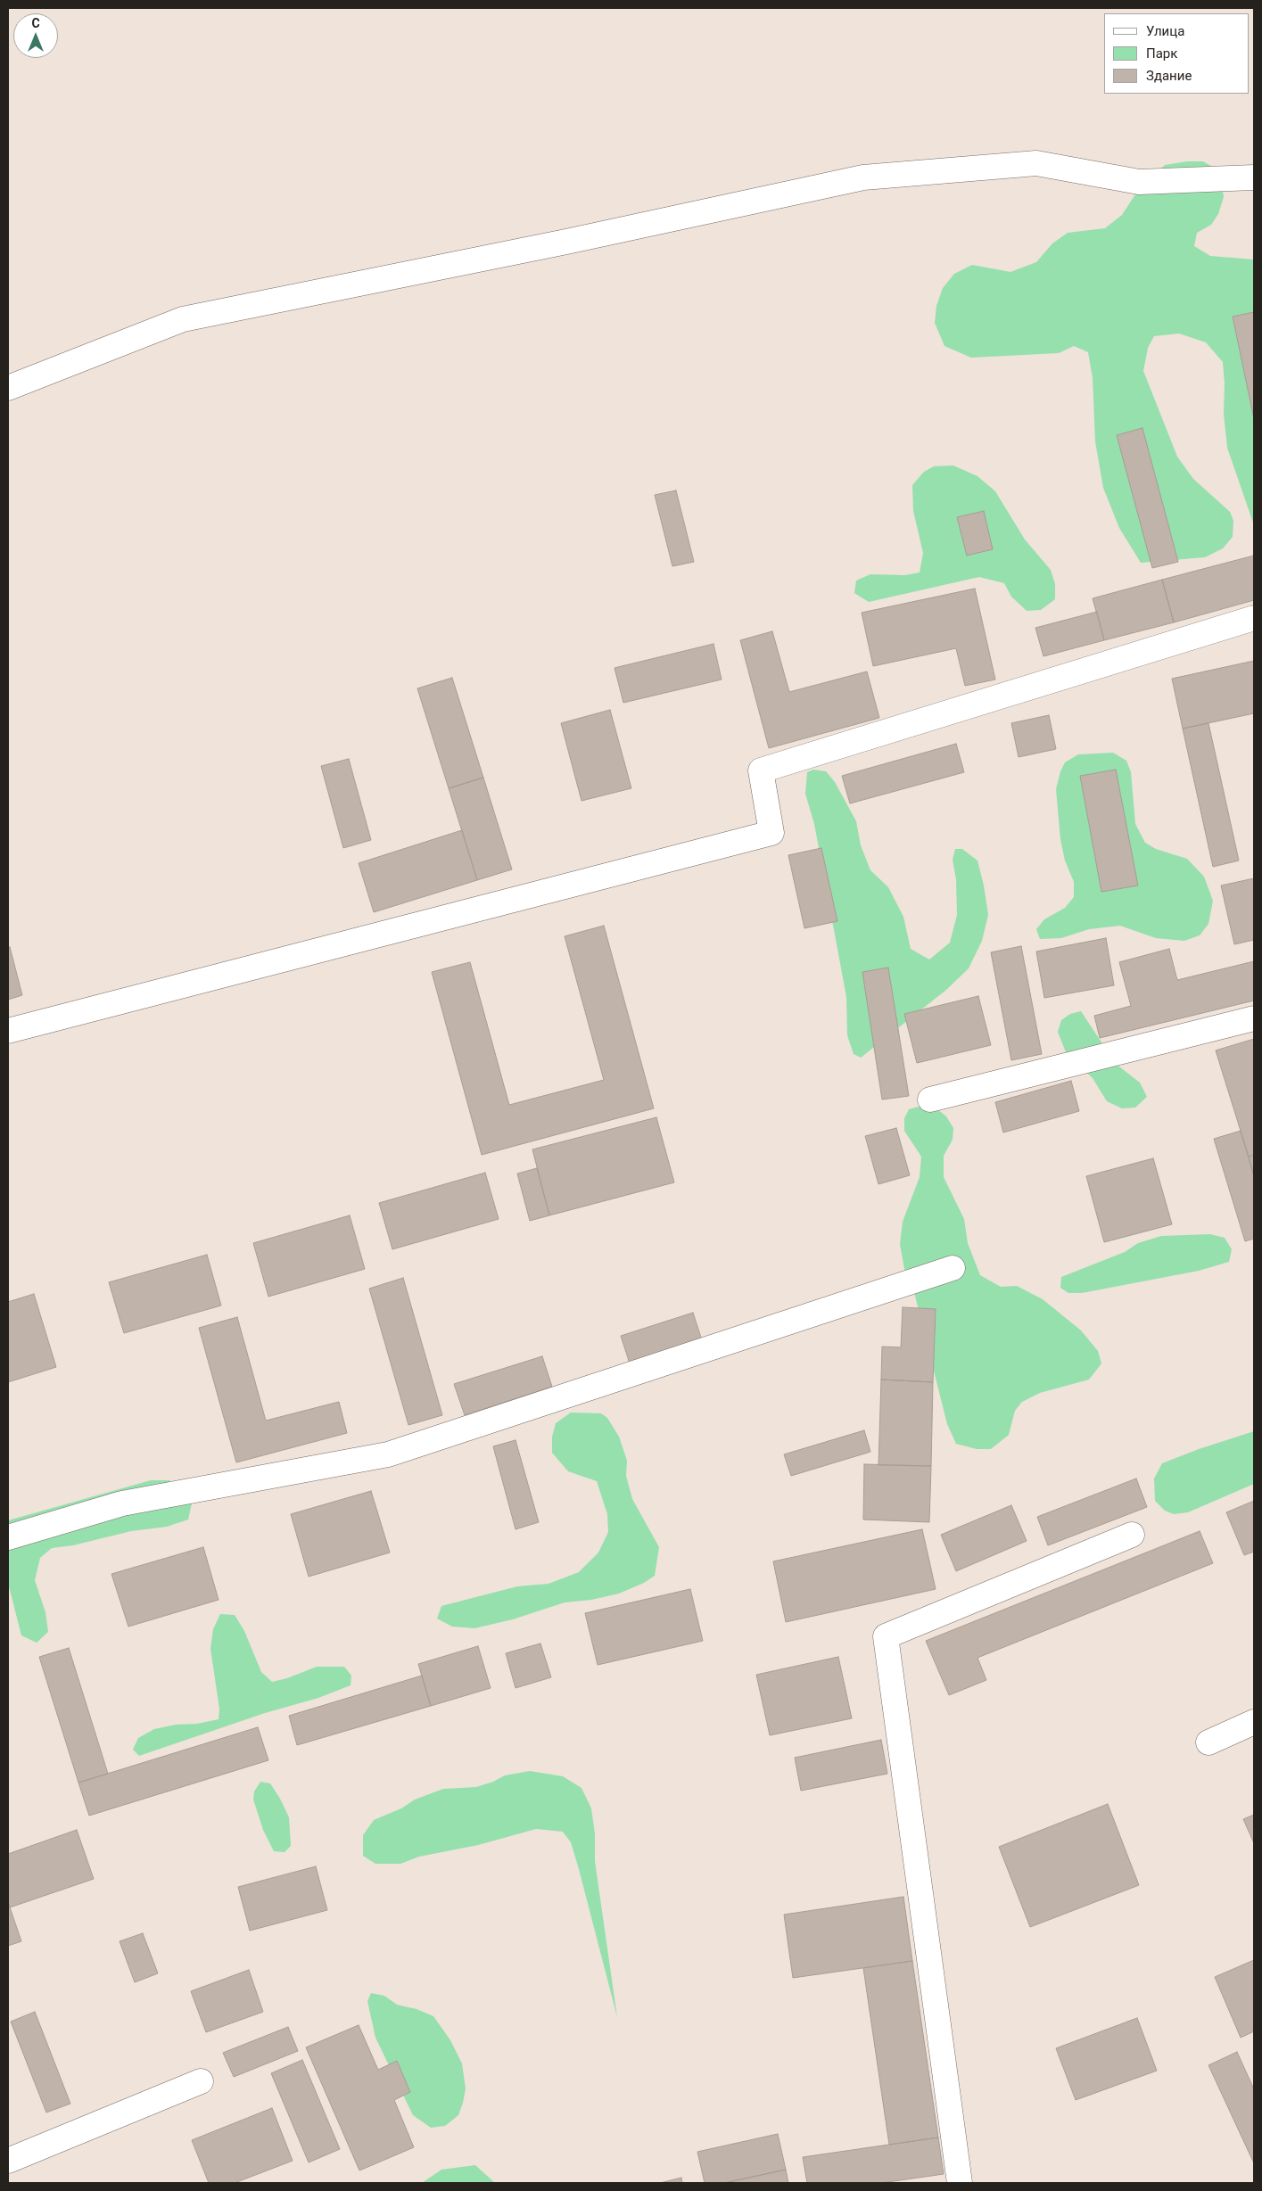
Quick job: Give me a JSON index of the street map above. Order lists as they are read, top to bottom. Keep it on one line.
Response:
{"legend":["Улица","Парк","Здание"],"north":"top"}
